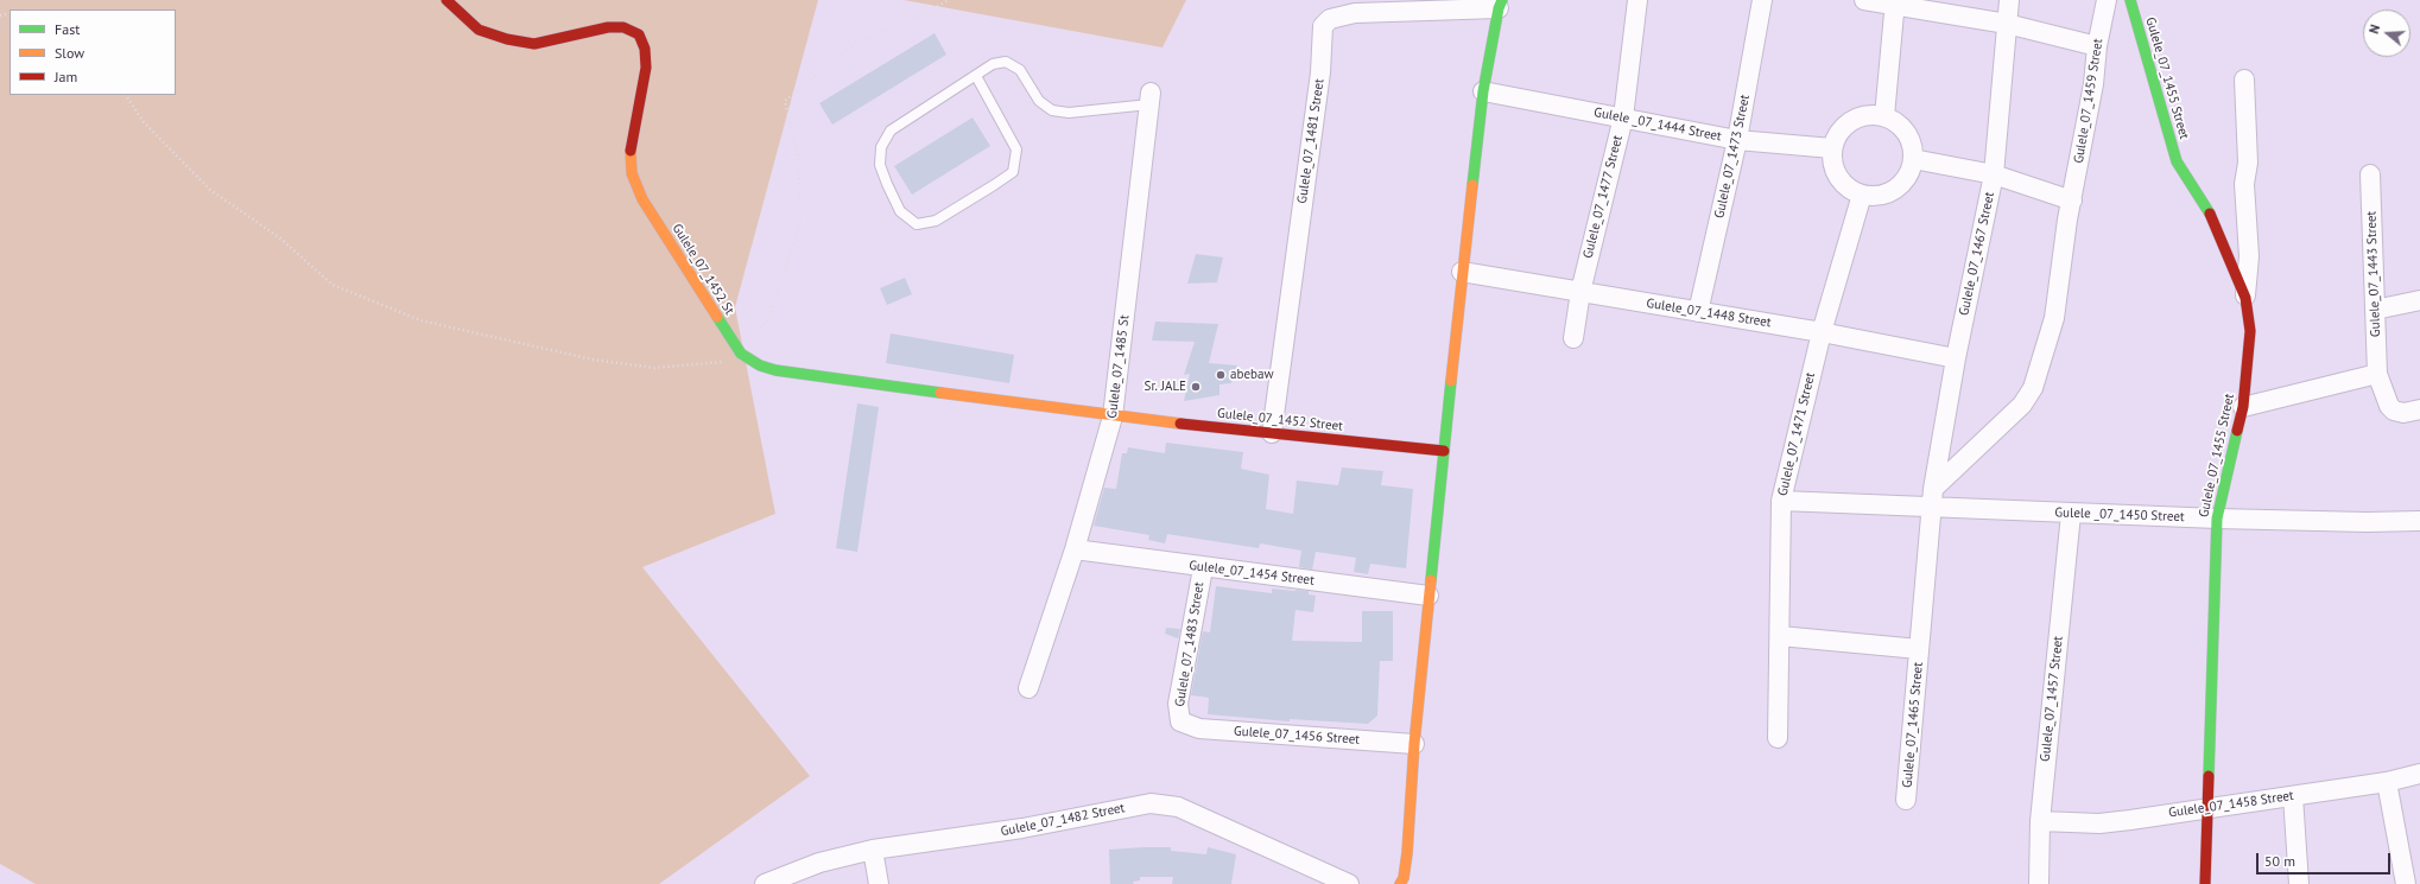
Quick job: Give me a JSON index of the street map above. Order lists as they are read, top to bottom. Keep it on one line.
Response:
{"streets":{"street":["Gulele_07_1455 Street","Gulele_07_1459 Street","Gulele _07_1444 Street","Gulele_07_1481 Street","Gulele_07_1473 Street","Gulele_07_1477 Street","Gulele_07_1467 Street","Gulele_07_1452 St","Gulele_07_1443 Street","Gulele_07_1448 Street","Gulele_07_1485 St","Gulele_07_1452 Street","Gulele_07_1471 Street","Gulele _07_1450 Street","Gulele_07_1454 Street","Gulele_07_1483 Street","Gulele_07_1457 Street","Gulele_07_1465 Street","Gulele_07_1456 Street","Gulele_07_1458 Street","Gulele_07_1482 Street"]},"crossings":[["Gulele_07_1455 Street","Gulele _07_1450 Street"],["Gulele_07_1455 Street","Gulele_07_1458 Street"],["Gulele_07_1459 Street","Gulele_07_1467 Street"],["Gulele_07_1459 Street","Gulele _07_1450 Street"],["Gulele_07_1459 Street","Gulele_07_1465 Street"],["Gulele _07_1444 Street","Gulele_07_1473 Street"],["Gulele _07_1444 Street","Gulele_07_1477 Street"],["Gulele _07_1444 Street","Gulele_07_1471 Street"],["Gulele_07_1481 Street","Gulele_07_1452 Street"],["Gulele_07_1473 Street","Gulele_07_1448 Street"],["Gulele_07_1477 Street","Gulele_07_1448 Street"],["Gulele_07_1467 Street","Gulele_07_1448 Street"],["Gulele_07_1467 Street","Gulele _07_1450 Street"],["Gulele_07_1467 Street","Gulele_07_1465 Street"],["Gulele_07_1452 St","Gulele_07_1485 St"],["Gulele_07_1452 St","Gulele_07_1452 Street"],["Gulele_07_1448 Street","Gulele_07_1471 Street"],["Gulele_07_1485 St","Gulele_07_1452 Street"],["Gulele_07_1485 St","Gulele_07_1454 Street"],["Gulele_07_1471 Street","Gulele _07_1450 Street"],["Gulele_07_1471 Street","Gulele_07_1465 Street"],["Gulele _07_1450 Street","Gulele_07_1457 Street"],["Gulele _07_1450 Street","Gulele_07_1465 Street"],["Gulele_07_1454 Street","Gulele_07_1483 Street"],["Gulele_07_1483 Street","Gulele_07_1456 Street"],["Gulele_07_1457 Street","Gulele_07_1458 Street"]],"places":["abebaw","Sr. JALE"],"legend":["Fast","Slow","Jam"],"scale_bar":"50 m","north":"left"}
